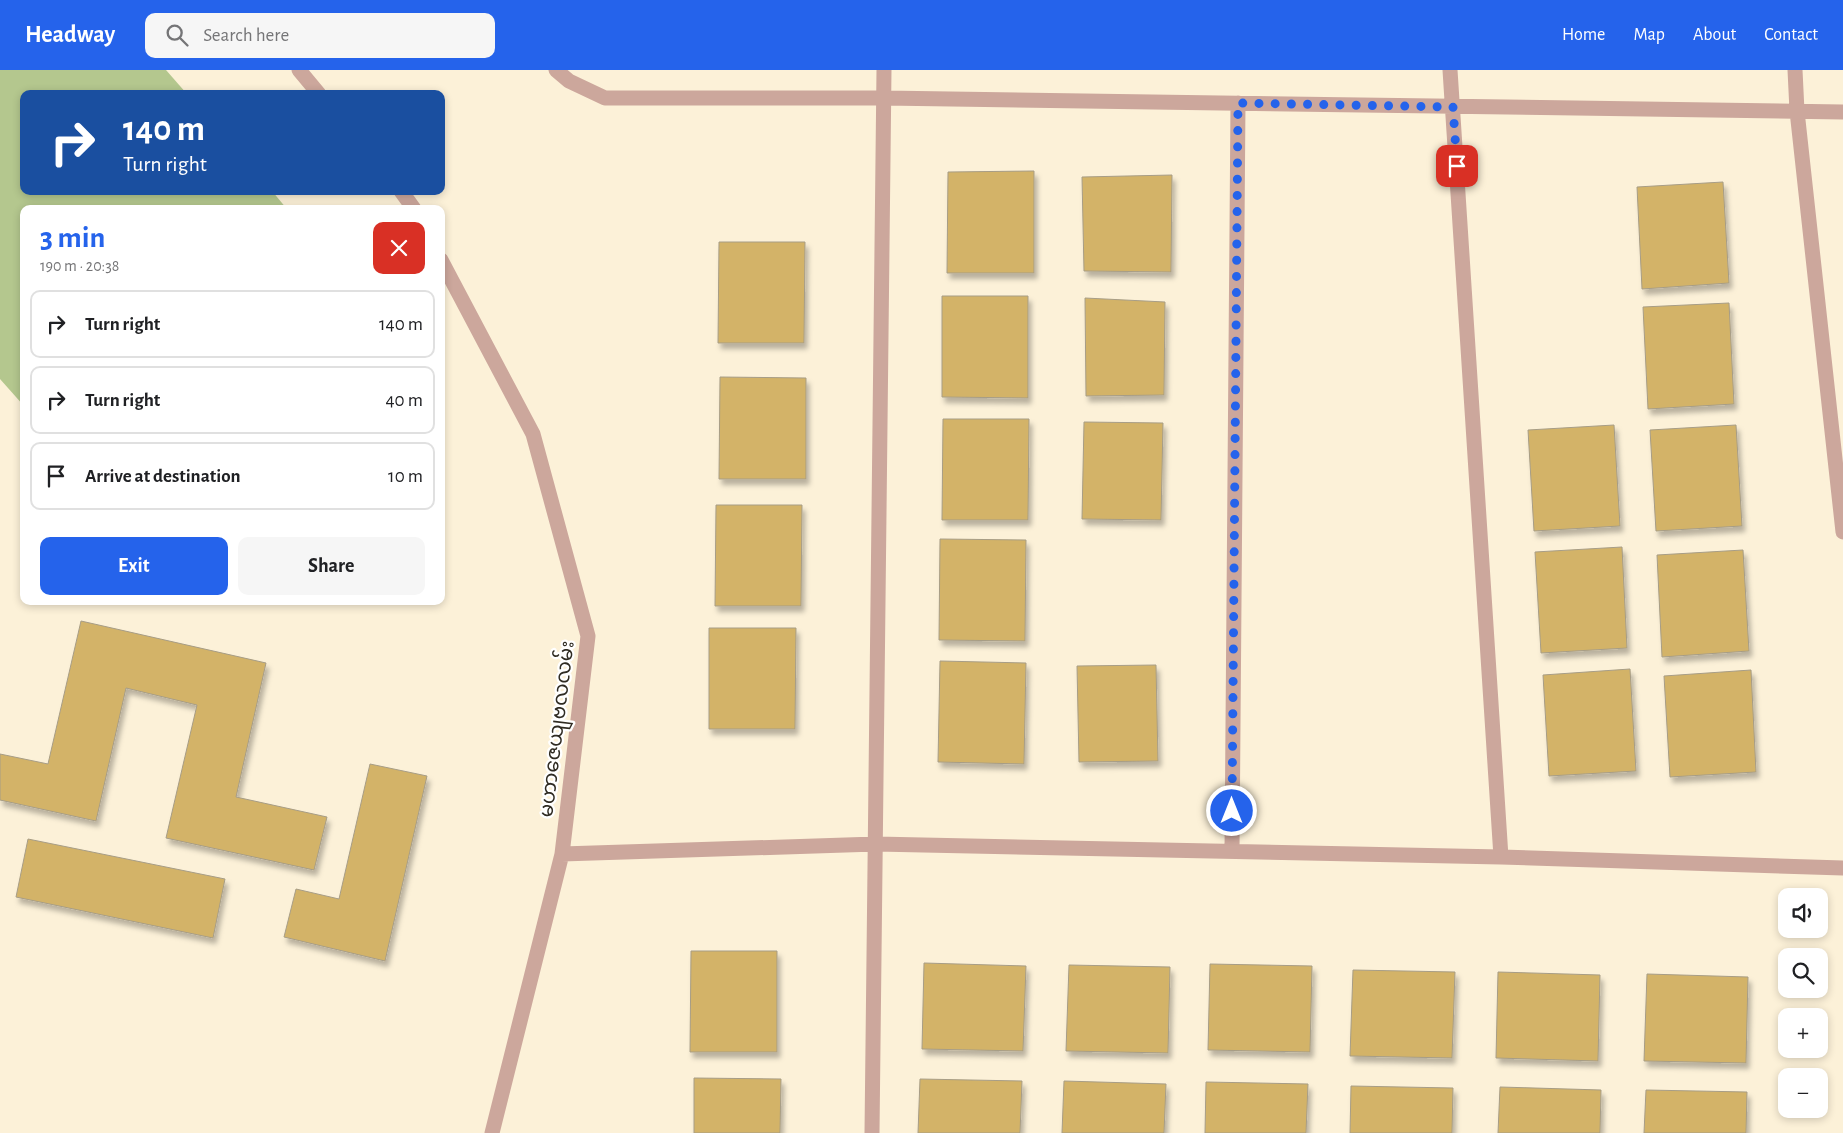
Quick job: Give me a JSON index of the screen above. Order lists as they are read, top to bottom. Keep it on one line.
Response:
{"streets":{"street":["မဟာဇေယျဗလလမ်း"]},"page":{"header":"Headway","search":"Search here","nav":["Home","Map","About","Contact"],"turn":["140 m","Turn right"],"heading":["3 min","190 m · 20:38"],"list":[{"name":"Turn right","value":"140 m"},{"name":"Turn right","value":"40 m"},{"name":"Arrive at destination","value":"10 m"}],"buttons":["Exit","Share"],"map_buttons":["+","−"]}}
